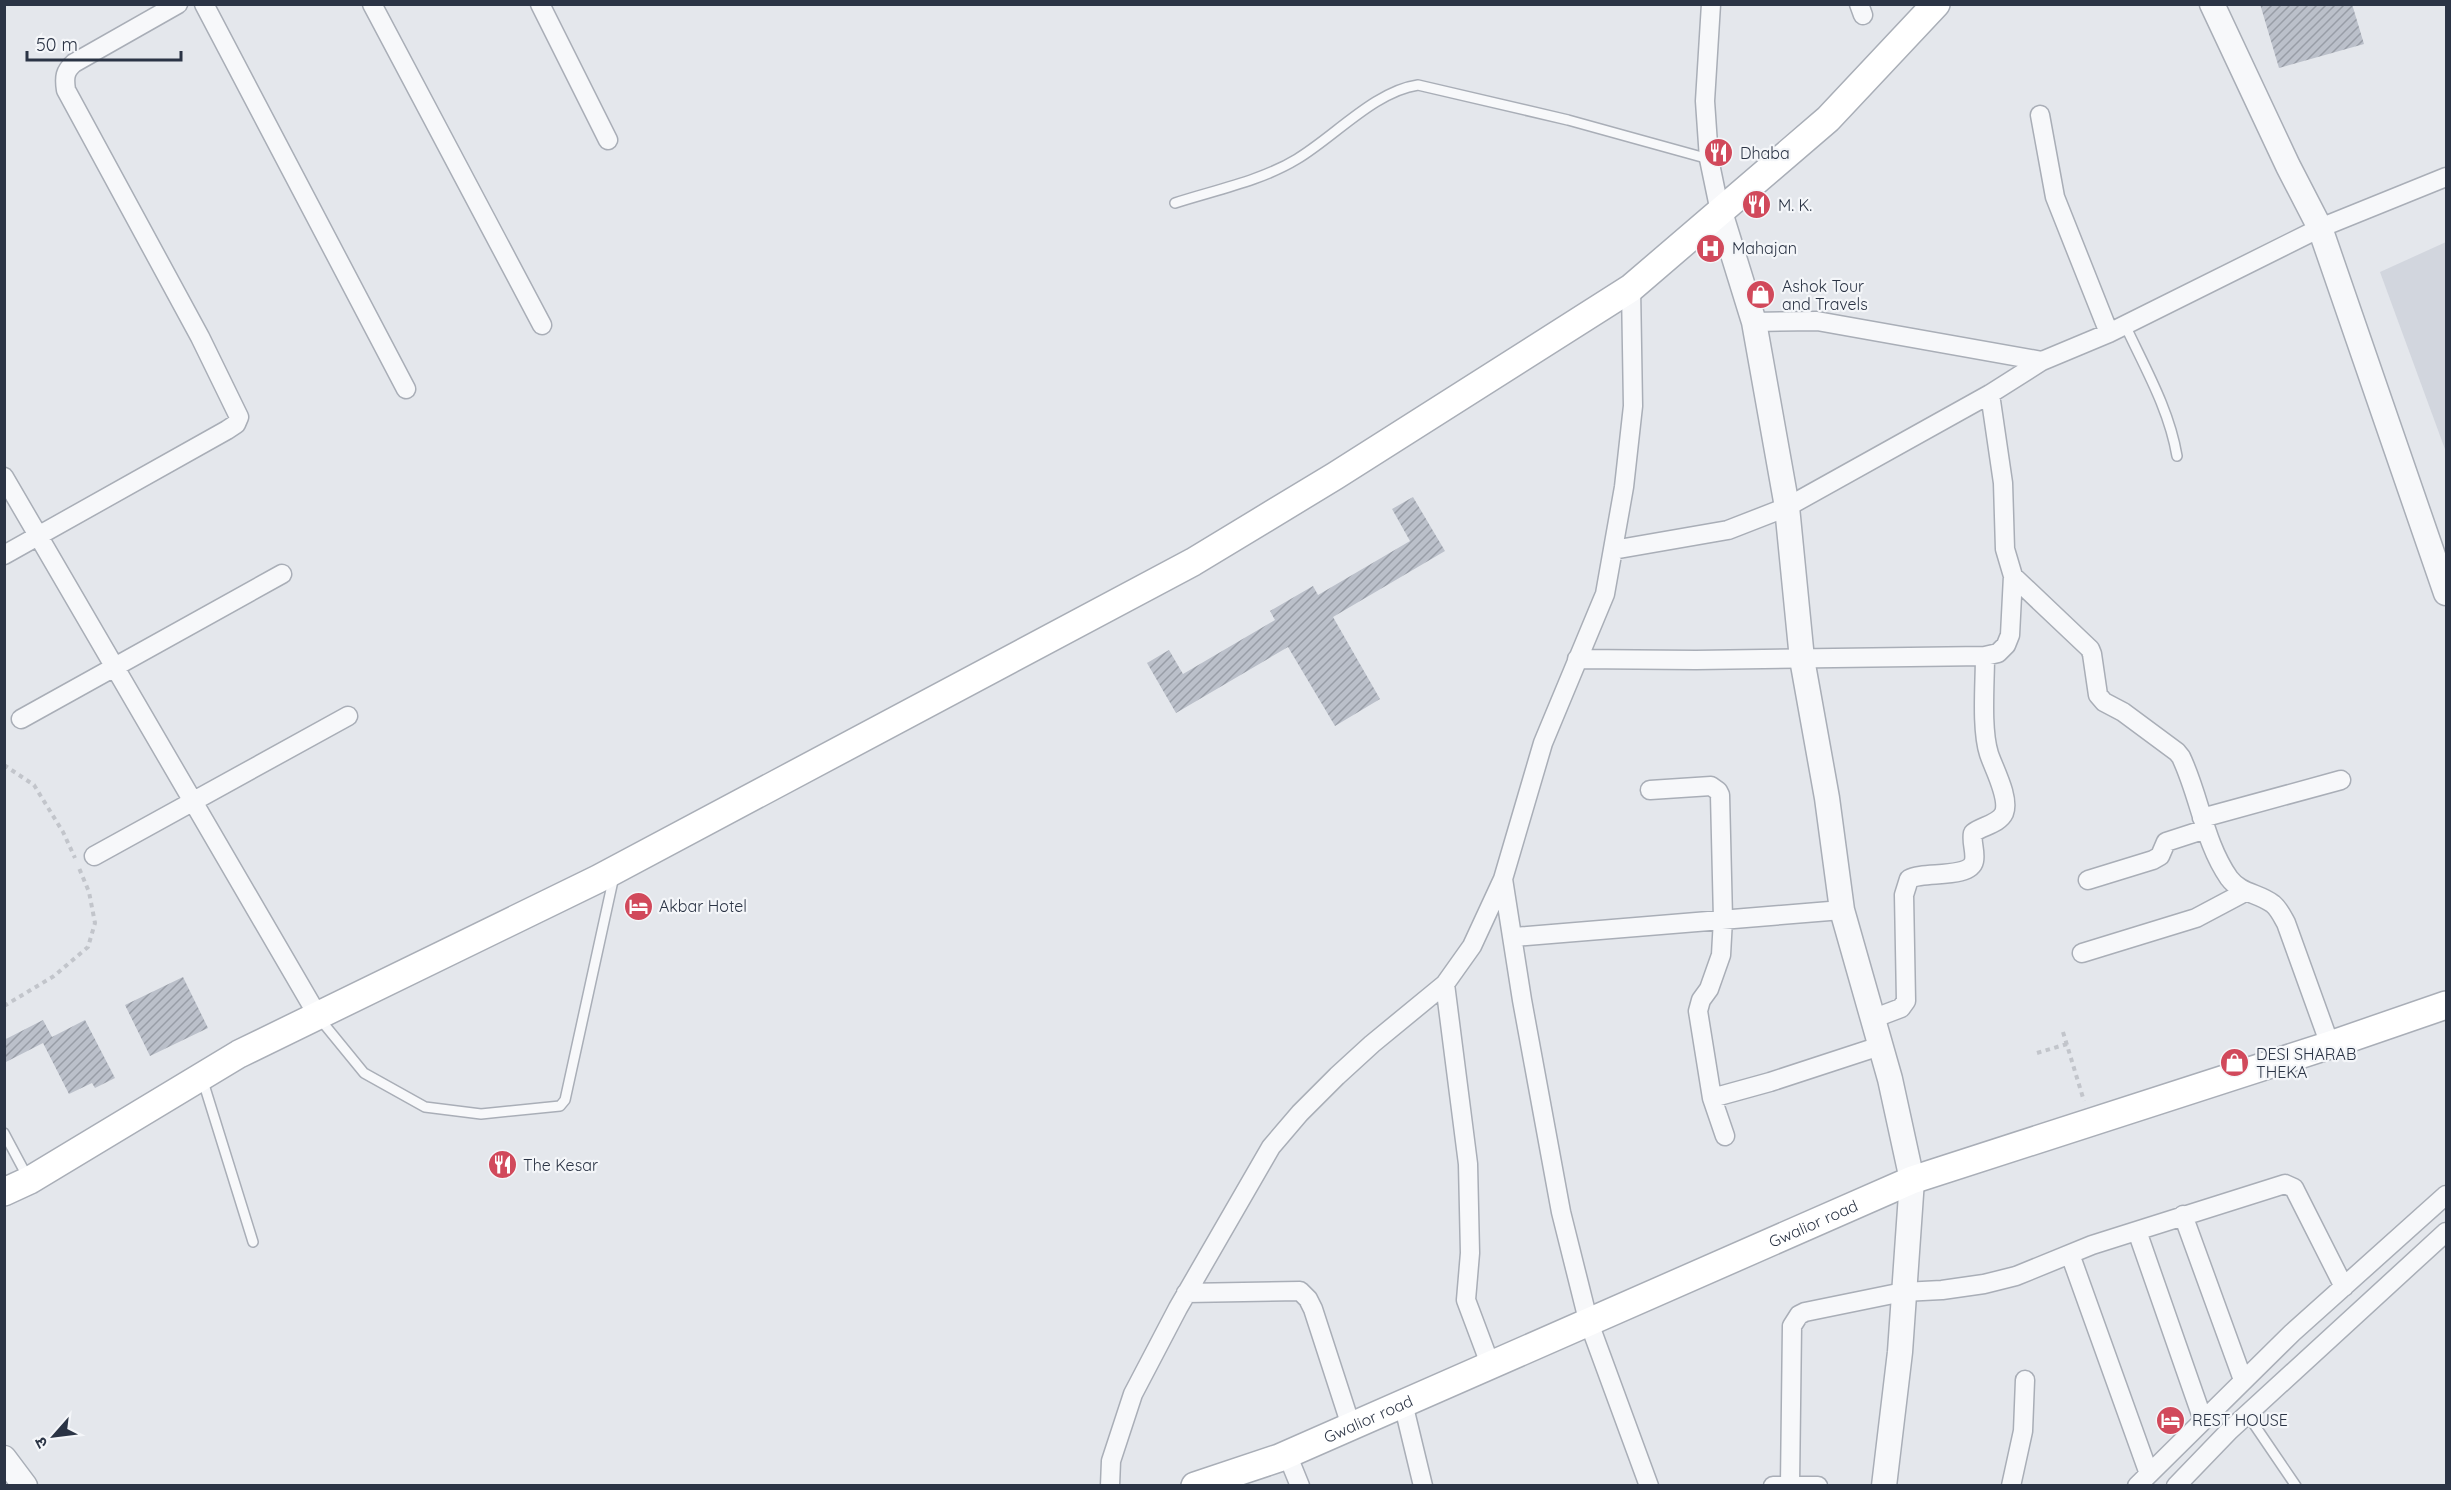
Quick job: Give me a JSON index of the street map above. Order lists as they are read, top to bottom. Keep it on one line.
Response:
{"streets":{"main road":["Gwalior road"]},"places":{"restaurant":["Dhaba","M. K.","The Kesar"],"hospital":["Mahajan"],"shop":["Ashok Tour and Travels","DESI SHARAB THEKA"],"hotel":["Akbar Hotel","REST HOUSE"]},"scale_bar":"50 m","north":"bottom left"}
